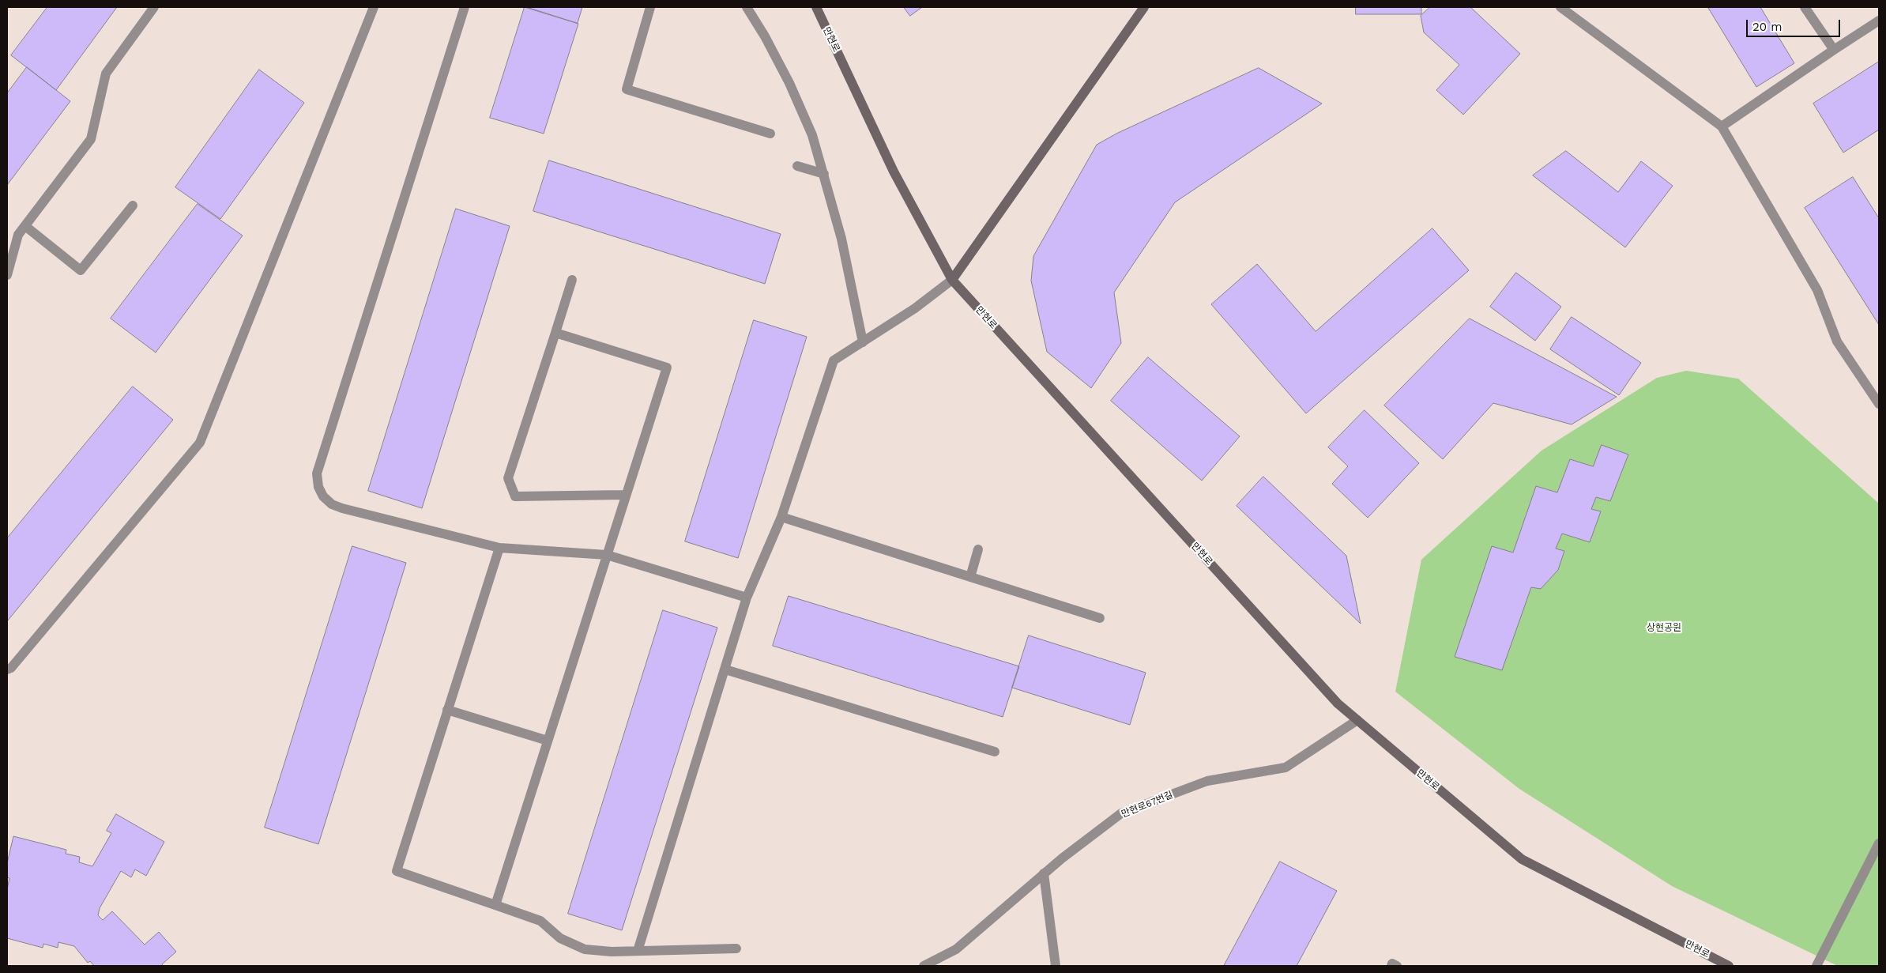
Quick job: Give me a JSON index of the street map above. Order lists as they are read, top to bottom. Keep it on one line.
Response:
{"streets":{"street":["만현로","만현로67번길"]},"crossings":[["만현로","만현로67번길"]],"parks":["상현공원"],"scale_bar":"20 m"}
